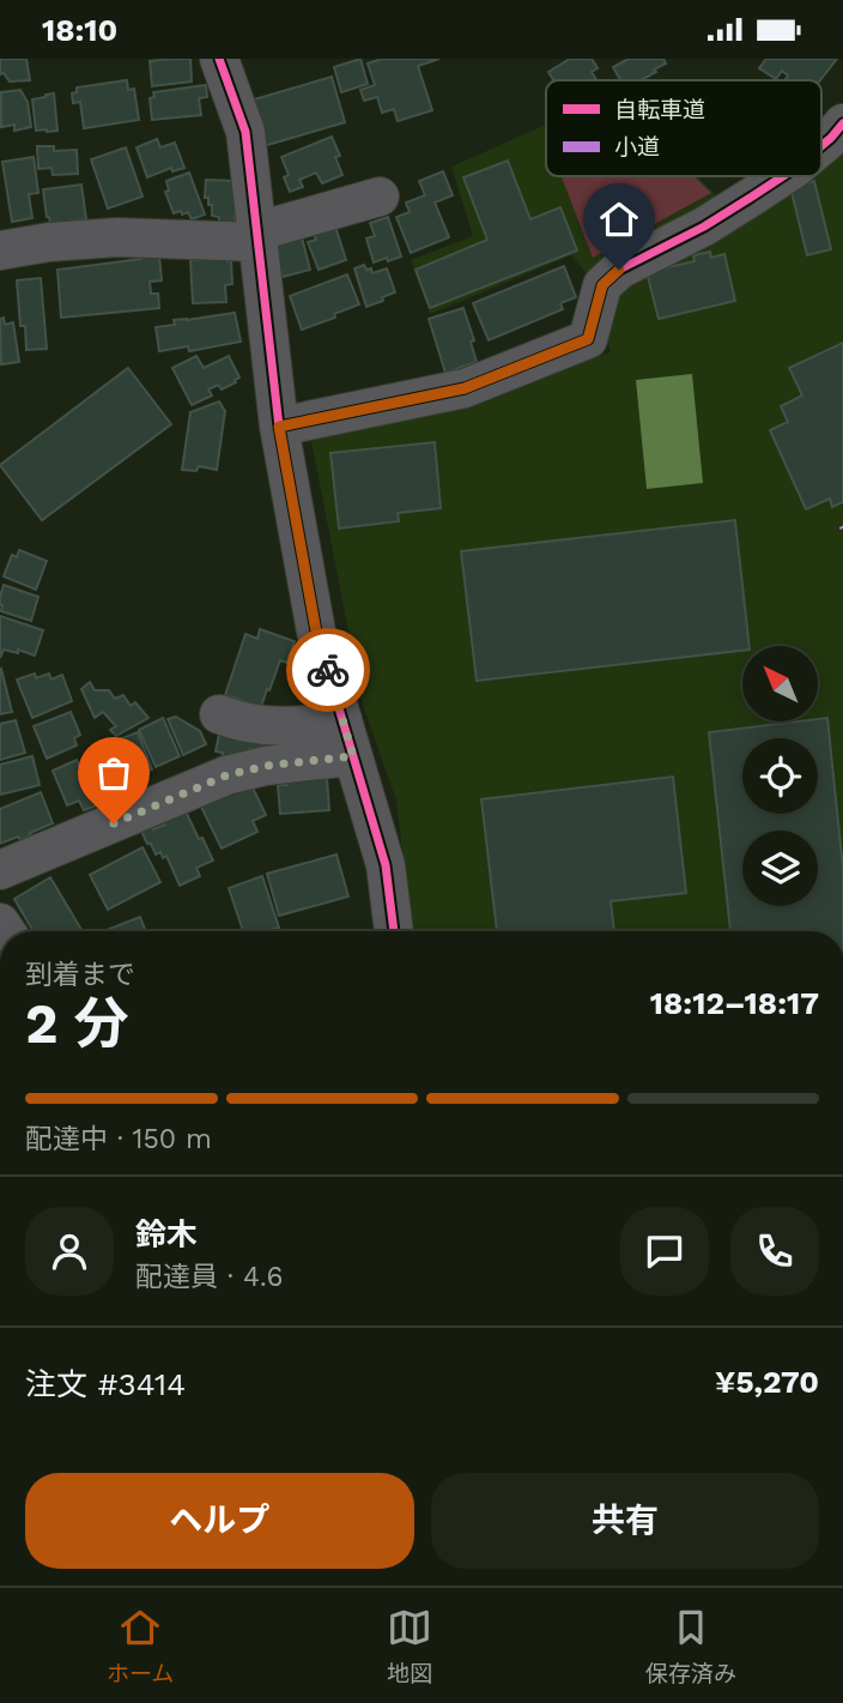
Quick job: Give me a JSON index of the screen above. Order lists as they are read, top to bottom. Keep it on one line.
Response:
{"legend":["自転車道","小道"],"north":"top left","page":{"status":"18:10","heading":["2 分","到着まで","18:12–18:17"],"panel":["鈴木","配達員 · 4.6","注文 #3414","¥5,270"],"bar":"配達中 · 150 m","buttons":["ヘルプ","共有"],"tabs":["ホーム","地図","保存済み"]}}
